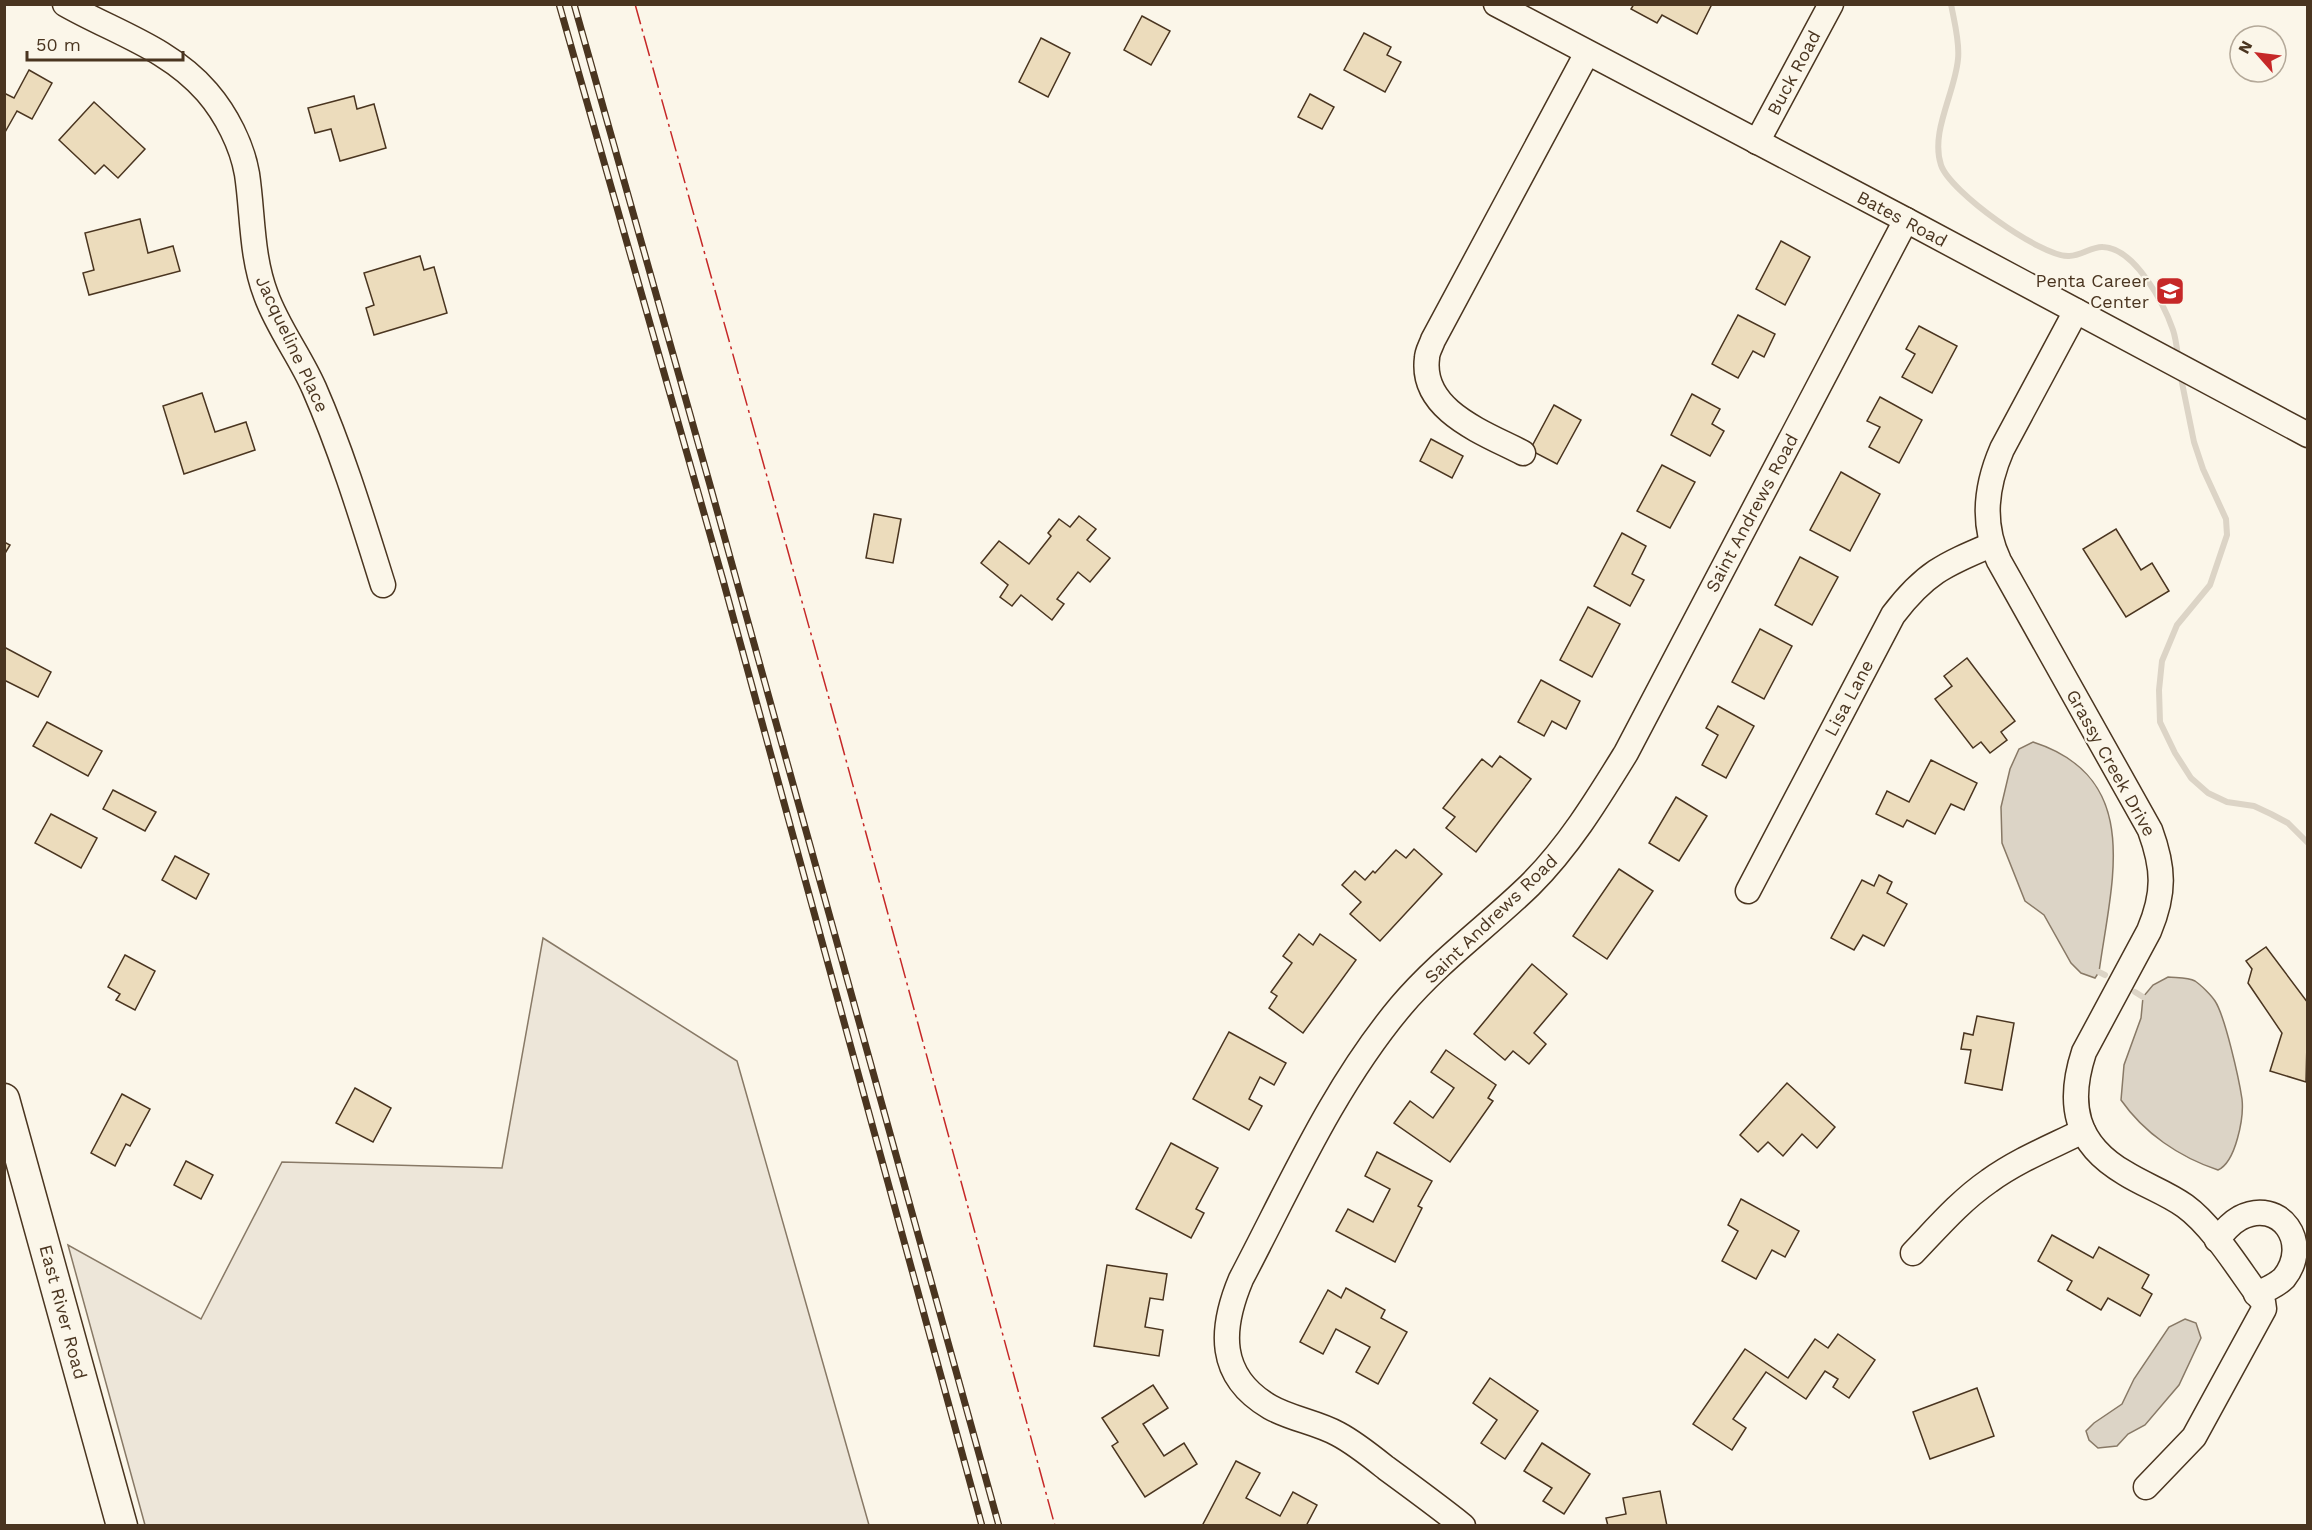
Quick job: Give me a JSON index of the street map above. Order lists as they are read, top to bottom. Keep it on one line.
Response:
{"streets":{"main road":["East River Road"],"street":["Buck Road","Bates Road","Jacqueline Place","Saint Andrews Road","Lisa Lane","Grassy Creek Drive"]},"crossings":[["Buck Road","Bates Road"],["Bates Road","Saint Andrews Road"],["Bates Road","Grassy Creek Drive"],["Lisa Lane","Grassy Creek Drive"]],"places":{"school or university":["Penta Career Center"]},"scale_bar":"50 m","north":"top left"}
